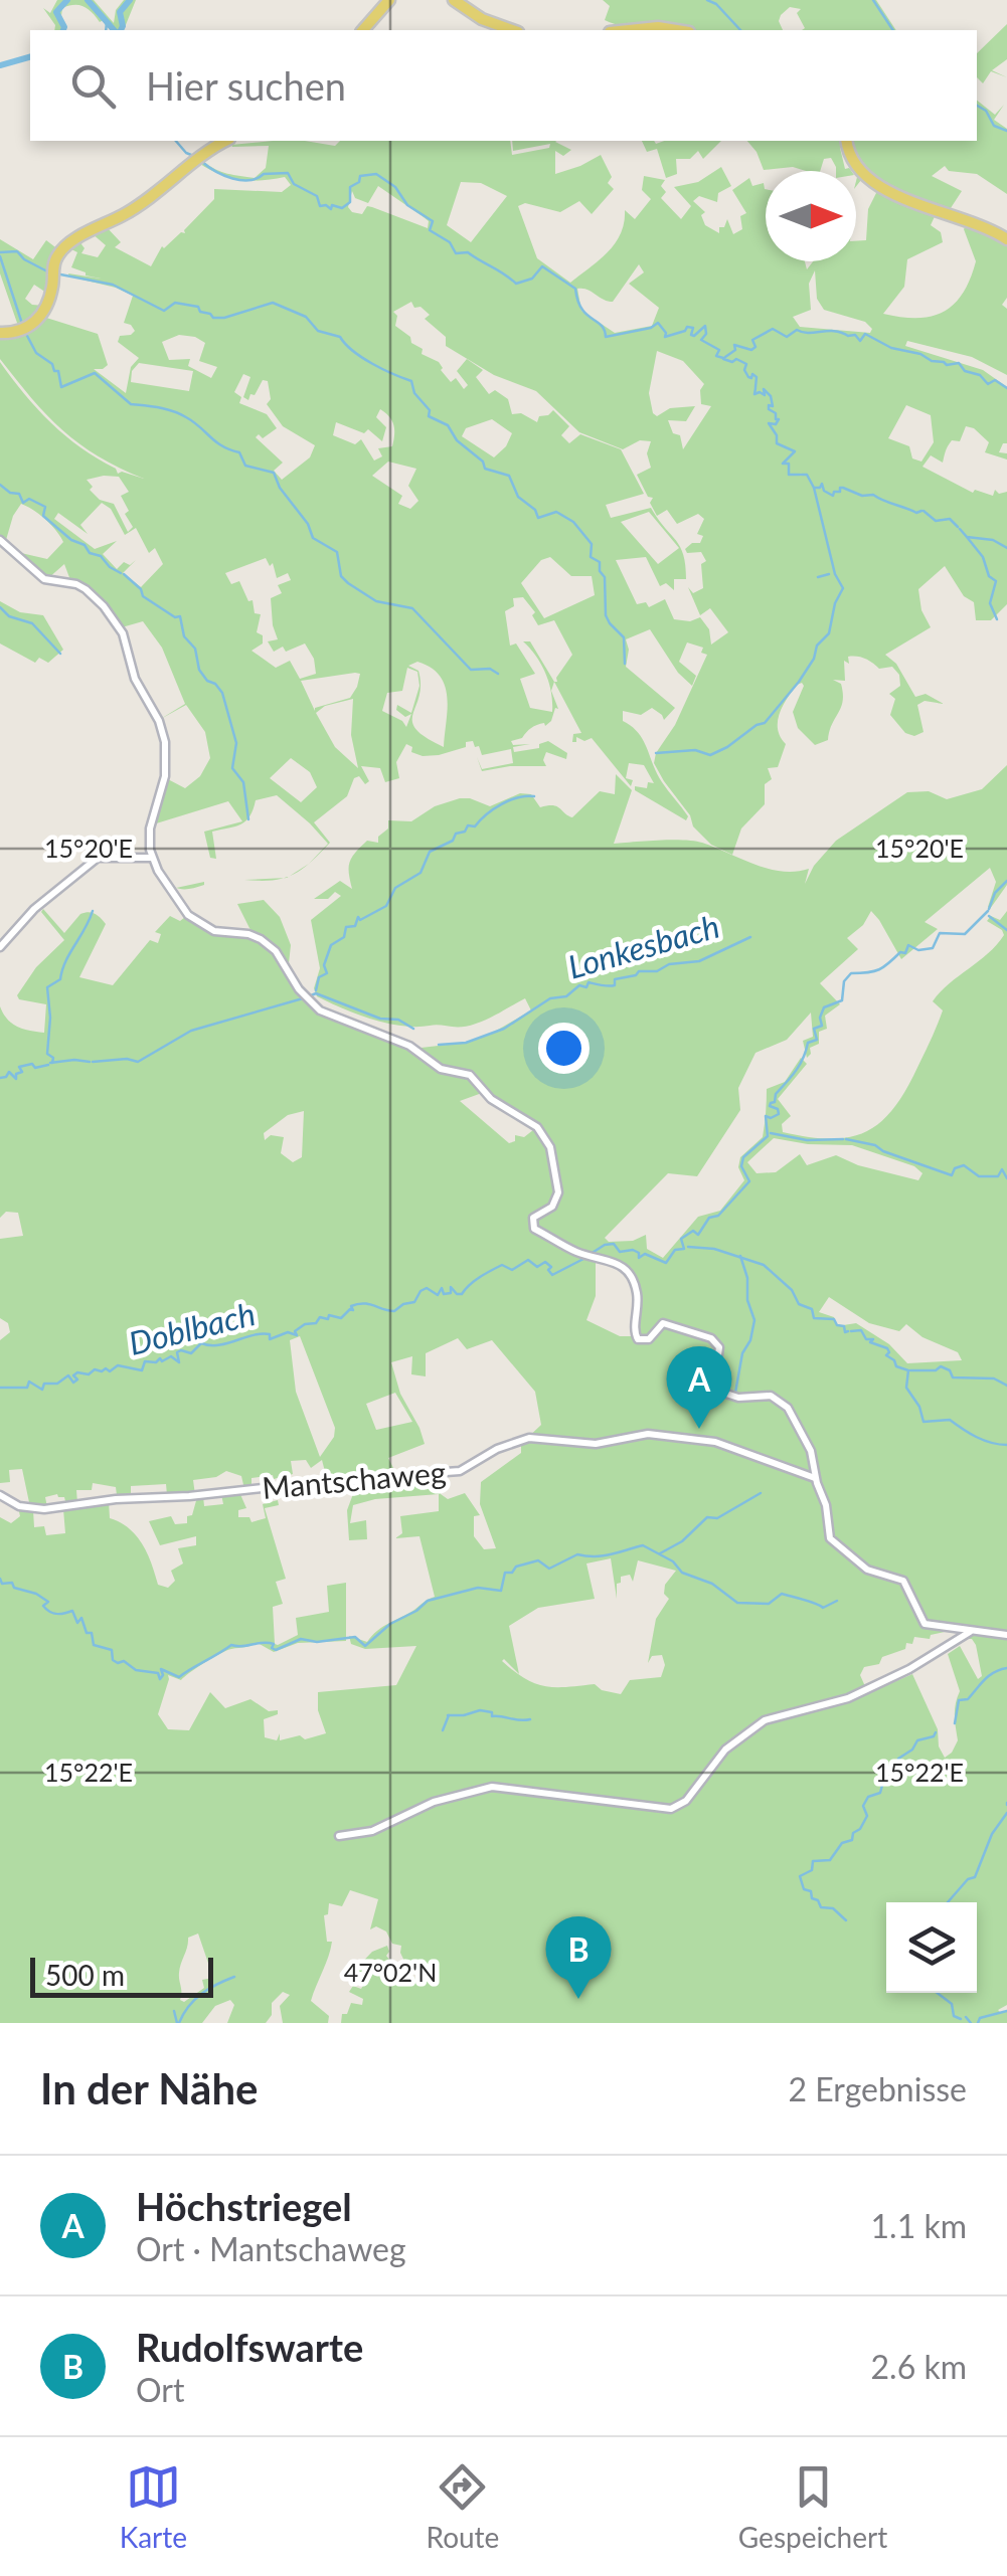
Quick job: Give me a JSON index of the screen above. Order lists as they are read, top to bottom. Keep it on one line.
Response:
{"streets":{"street":["Mantschaweg"]},"water":["Lonkesbach","Doblbach"],"scale_bar":"500 m","north":"right","page":{"search":"Hier suchen","pins":["A","B"],"scale":"500 m","heading":["In der Nähe","2 Ergebnisse"],"list":[{"mark":"A","name":"Höchstriegel","note":"Ort · Mantschaweg","value":"1.1 km"},{"mark":"B","name":"Rudolfswarte","note":"Ort","value":"2.6 km"}],"nav":["Karte","Route","Gespeichert"]},"coordinates":["15°20'E","15°22'E","47°02'N"]}
